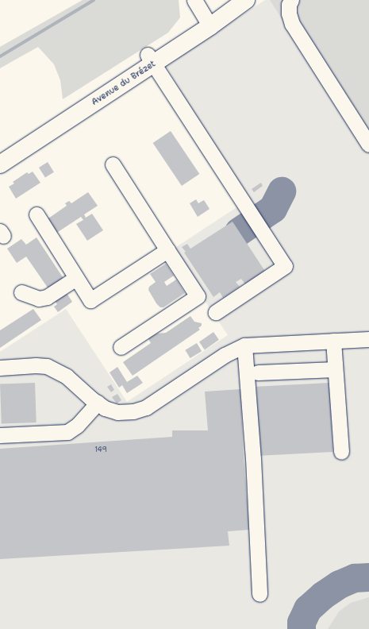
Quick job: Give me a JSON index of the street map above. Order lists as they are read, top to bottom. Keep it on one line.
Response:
{"streets":{"main road":["Avenue du Brézet"]},"house_numbers":["149"]}
